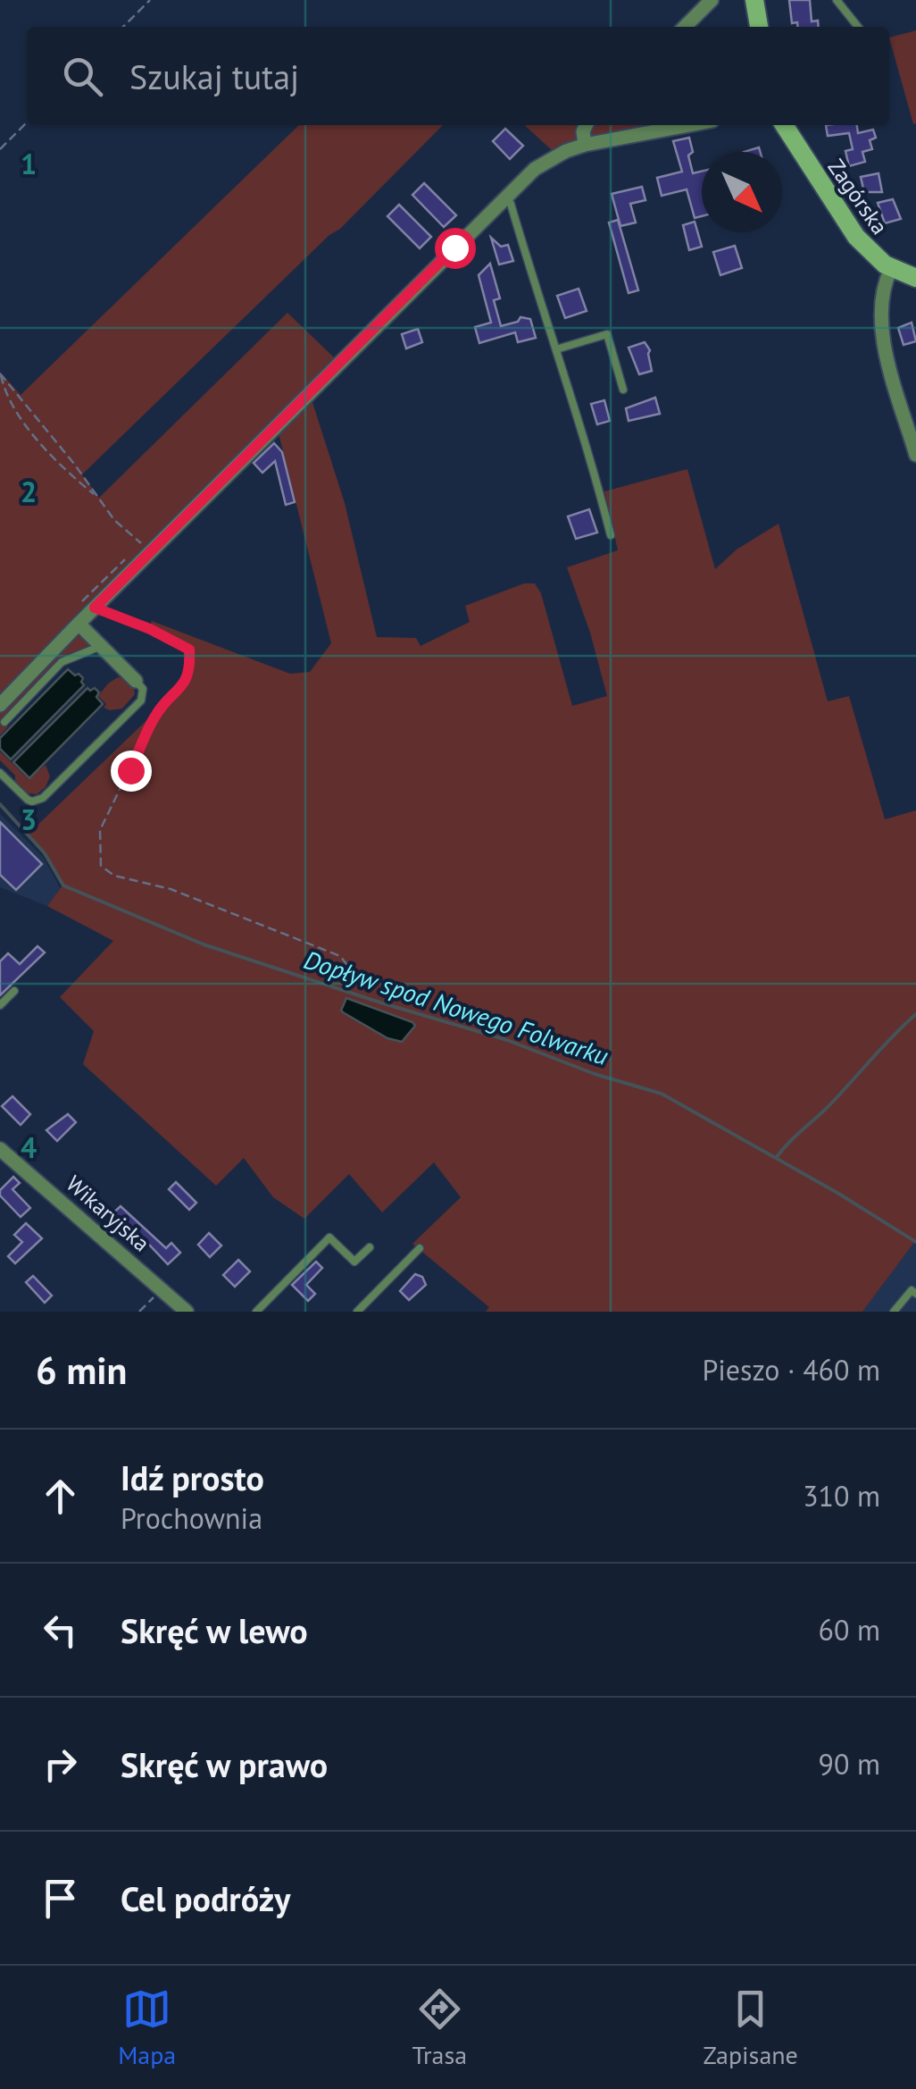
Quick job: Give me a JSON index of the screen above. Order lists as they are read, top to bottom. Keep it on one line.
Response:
{"streets":{"street":["Zagórska","Wikaryjska"]},"water":["Dopływ spod Nowego Folwarku"],"north":"bottom right","page":{"search":"Szukaj tutaj","heading":["6 min","Pieszo · 460 m"],"list":[["Idź prosto","Prochownia","310 m"],["Skręć w lewo","60 m"],["Skręć w prawo","90 m"],"Cel podróży"],"nav":["Mapa","Trasa","Zapisane"]},"grid":{"rows":["1","2","3","4"]}}
